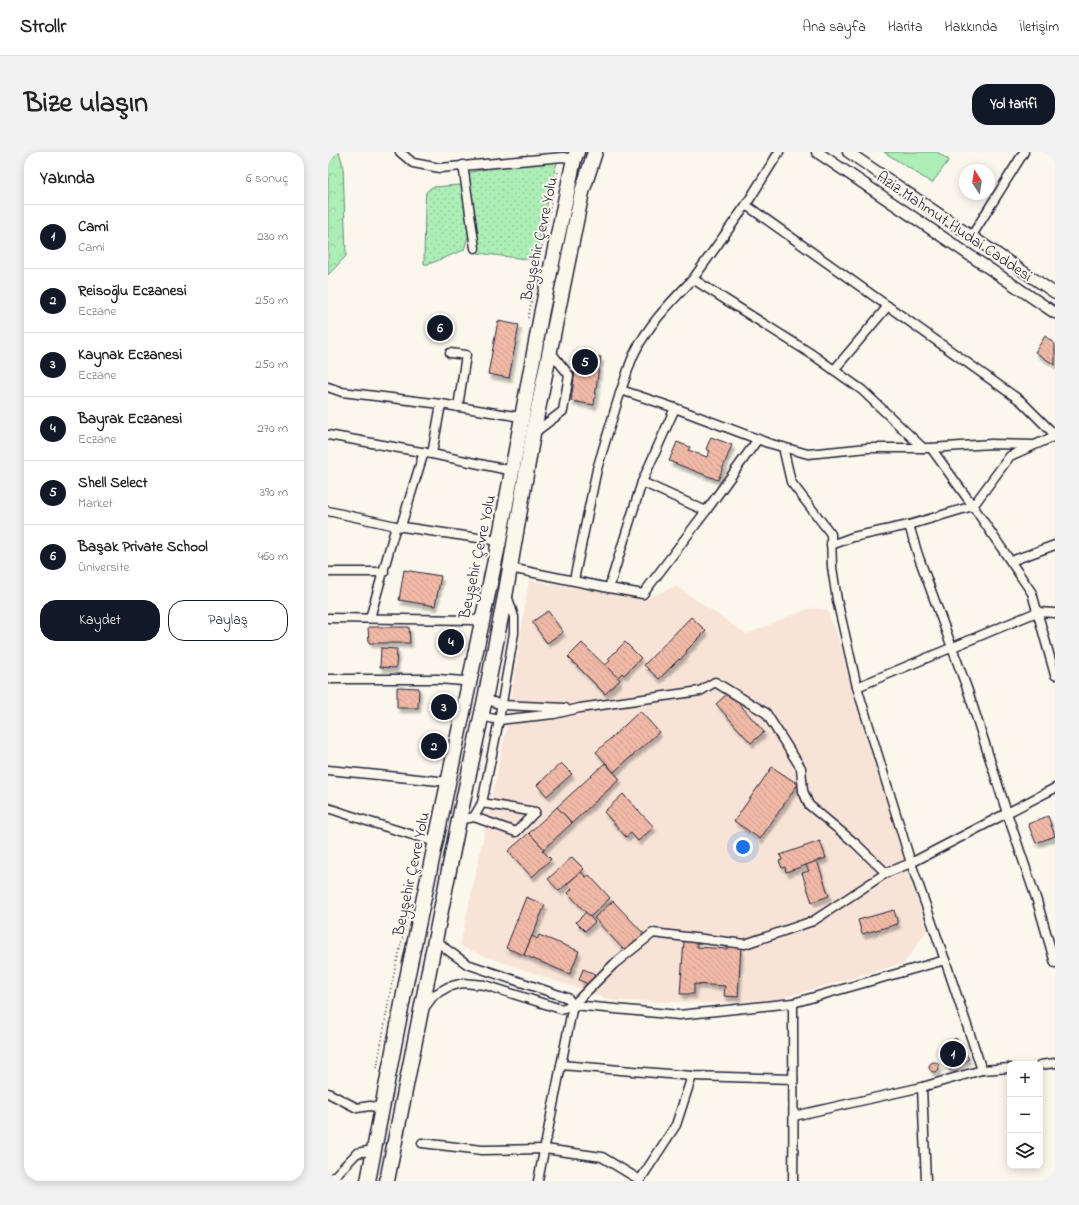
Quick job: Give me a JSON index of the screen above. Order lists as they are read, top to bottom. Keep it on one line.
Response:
{"streets":{"highway":["Beyşehir Çevre Yolu"],"street":["Aziz Mahmut Hudai Caddesi"]},"north":"top","page":{"header":"Strollr","nav":["Ana sayfa","Harita","Hakkında","İletişim"],"title":"Bize ulaşın","buttons":["Yol tarifi",["Kaydet","Paylaş"]],"heading":["Yakında","6 sonuç"],"list":[{"mark":"1","name":"Cami","note":"Cami","value":"230 m"},{"mark":"2","name":"Reisoğlu Eczanesi","note":"Eczane","value":"250 m"},{"mark":"3","name":"Kaynak Eczanesi","note":"Eczane","value":"250 m"},{"mark":"4","name":"Bayrak Eczanesi","note":"Eczane","value":"270 m"},{"mark":"5","name":"Shell Select","note":"Market","value":"390 m"},{"mark":"6","name":"Başak Private School","note":"Üniversite","value":"460 m"}],"pins":["6","5","4","3","2","1"],"map_buttons":["+","−"]}}
